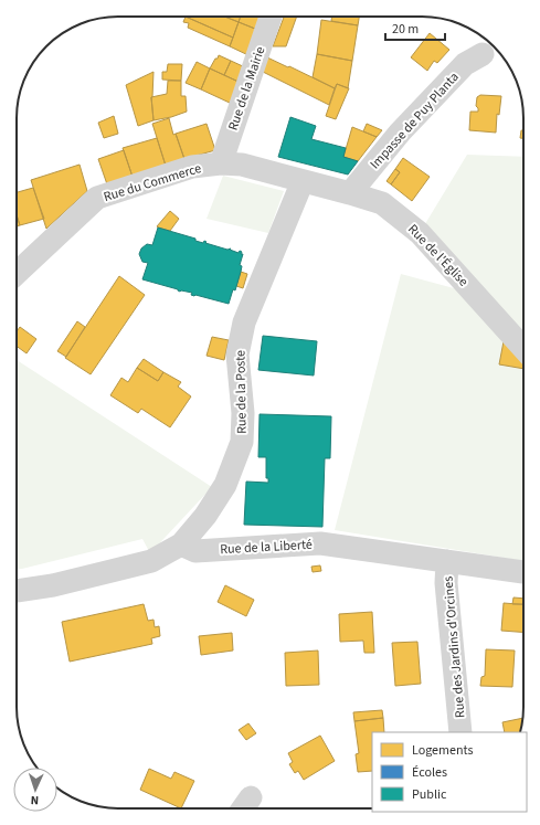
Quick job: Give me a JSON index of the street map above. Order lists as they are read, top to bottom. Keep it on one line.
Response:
{"streets":{"street":["Rue de la Mairie","Impasse de Puy Planta","Rue du Commerce","Rue de l'Église","Rue de la Poste","Rue de la Liberté","Rue des Jardins d'Orcines"]},"crossings":[["Rue de la Mairie","Rue du Commerce"],["Rue de la Mairie","Rue de l'Église"],["Impasse de Puy Planta","Rue de l'Église"],["Rue du Commerce","Rue de l'Église"],["Rue de l'Église","Rue de la Poste"],["Rue de la Poste","Rue de la Liberté"],["Rue de la Liberté","Rue des Jardins d'Orcines"]],"legend":["Logements","Écoles","Public"],"scale_bar":"20 m","north":"bottom"}
